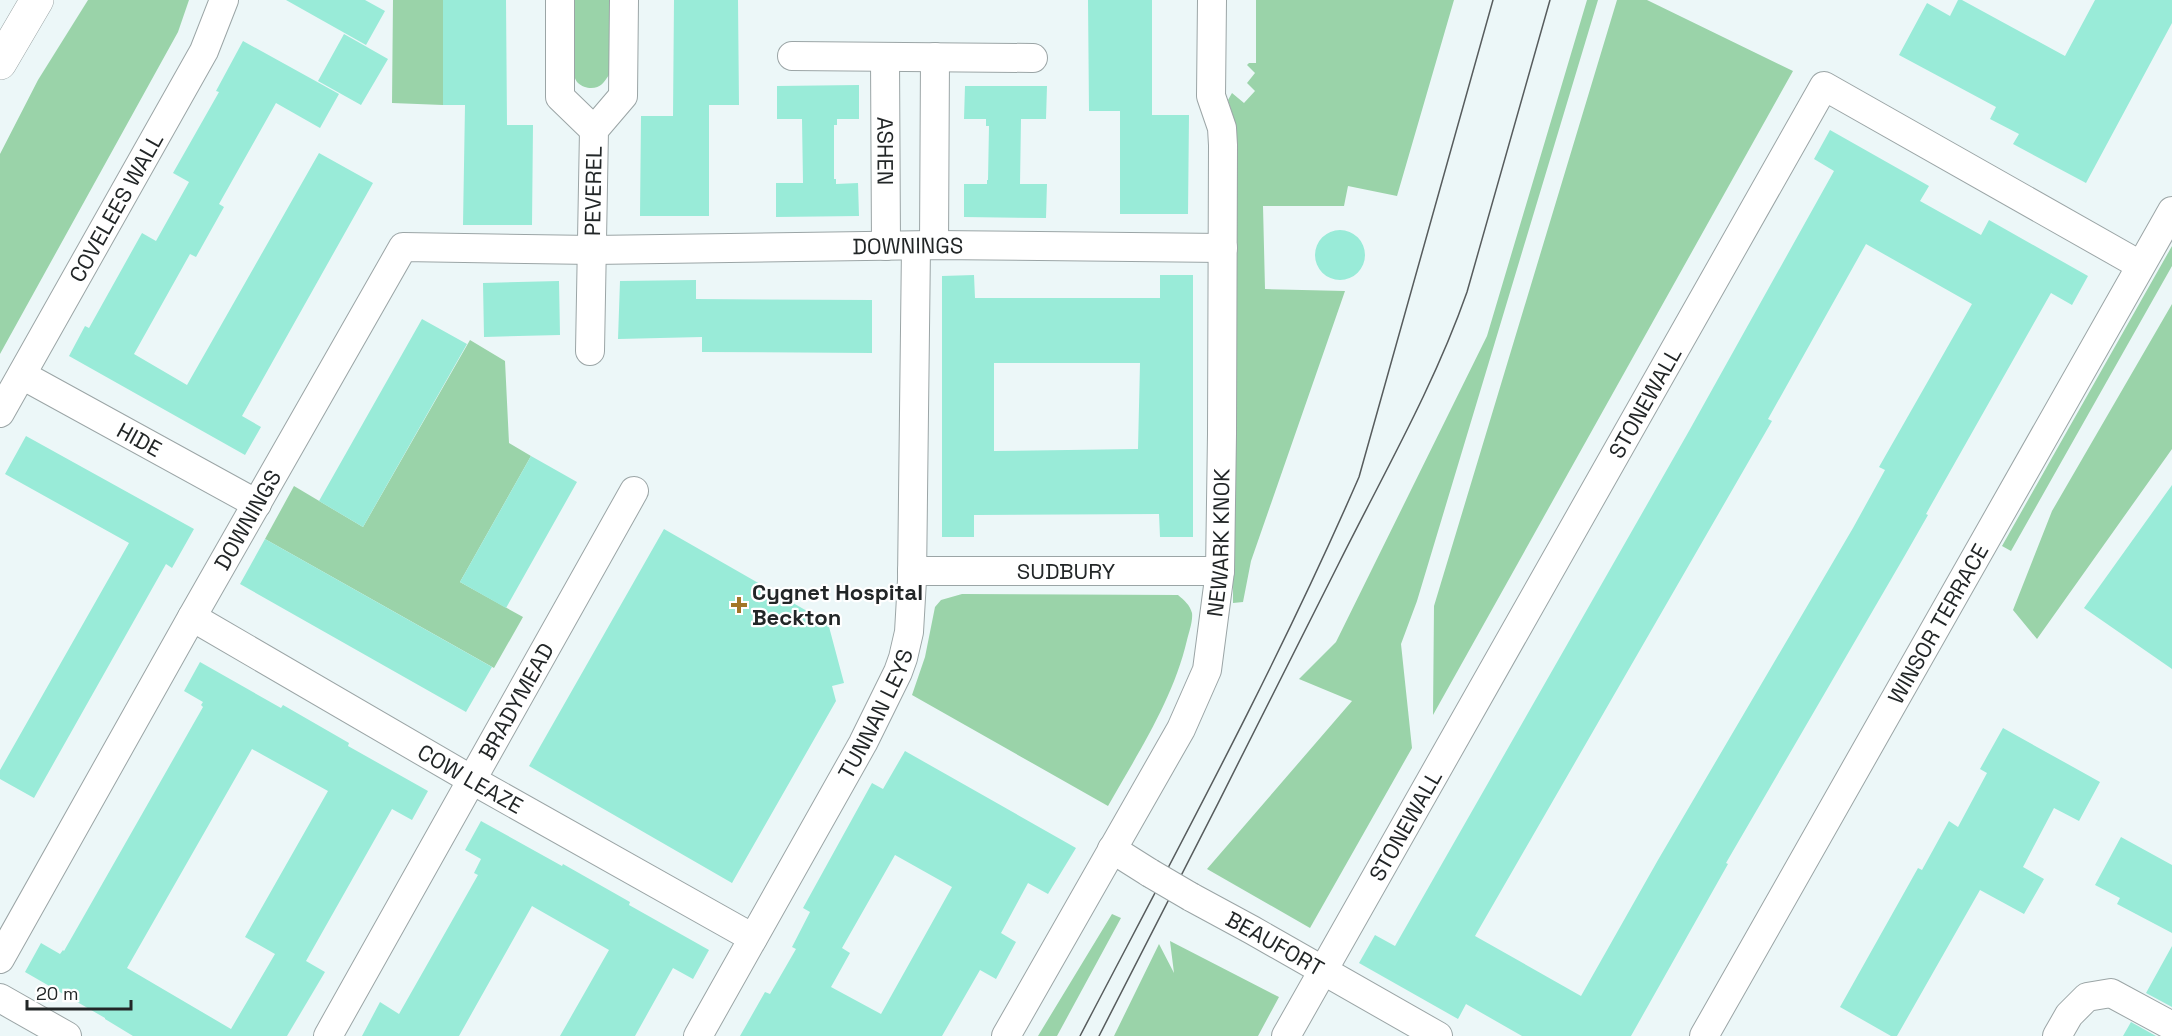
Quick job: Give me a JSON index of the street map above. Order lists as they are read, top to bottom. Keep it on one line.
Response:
{"streets":{"street":["ASHEN","PEVEREL","COVELEES WALL","DOWNINGS","STONEWALL","HIDE","NEWARK KNOK","SUDBURY","WINSOR TERRACE","BRADYMEAD","TUNNAN LEYS","COW LEAZE","BEAUFORT"]},"crossings":[["ASHEN","DOWNINGS"],["PEVEREL","DOWNINGS"],["COVELEES WALL","HIDE"],["DOWNINGS","HIDE"],["DOWNINGS","NEWARK KNOK"],["DOWNINGS","TUNNAN LEYS"],["DOWNINGS","COW LEAZE"],["STONEWALL","WINSOR TERRACE"],["STONEWALL","BEAUFORT"],["NEWARK KNOK","SUDBURY"],["NEWARK KNOK","BEAUFORT"],["SUDBURY","TUNNAN LEYS"],["BRADYMEAD","COW LEAZE"],["TUNNAN LEYS","COW LEAZE"]],"places":{"health":["Cygnet Hospital Beckton"]},"scale_bar":"20 m"}
